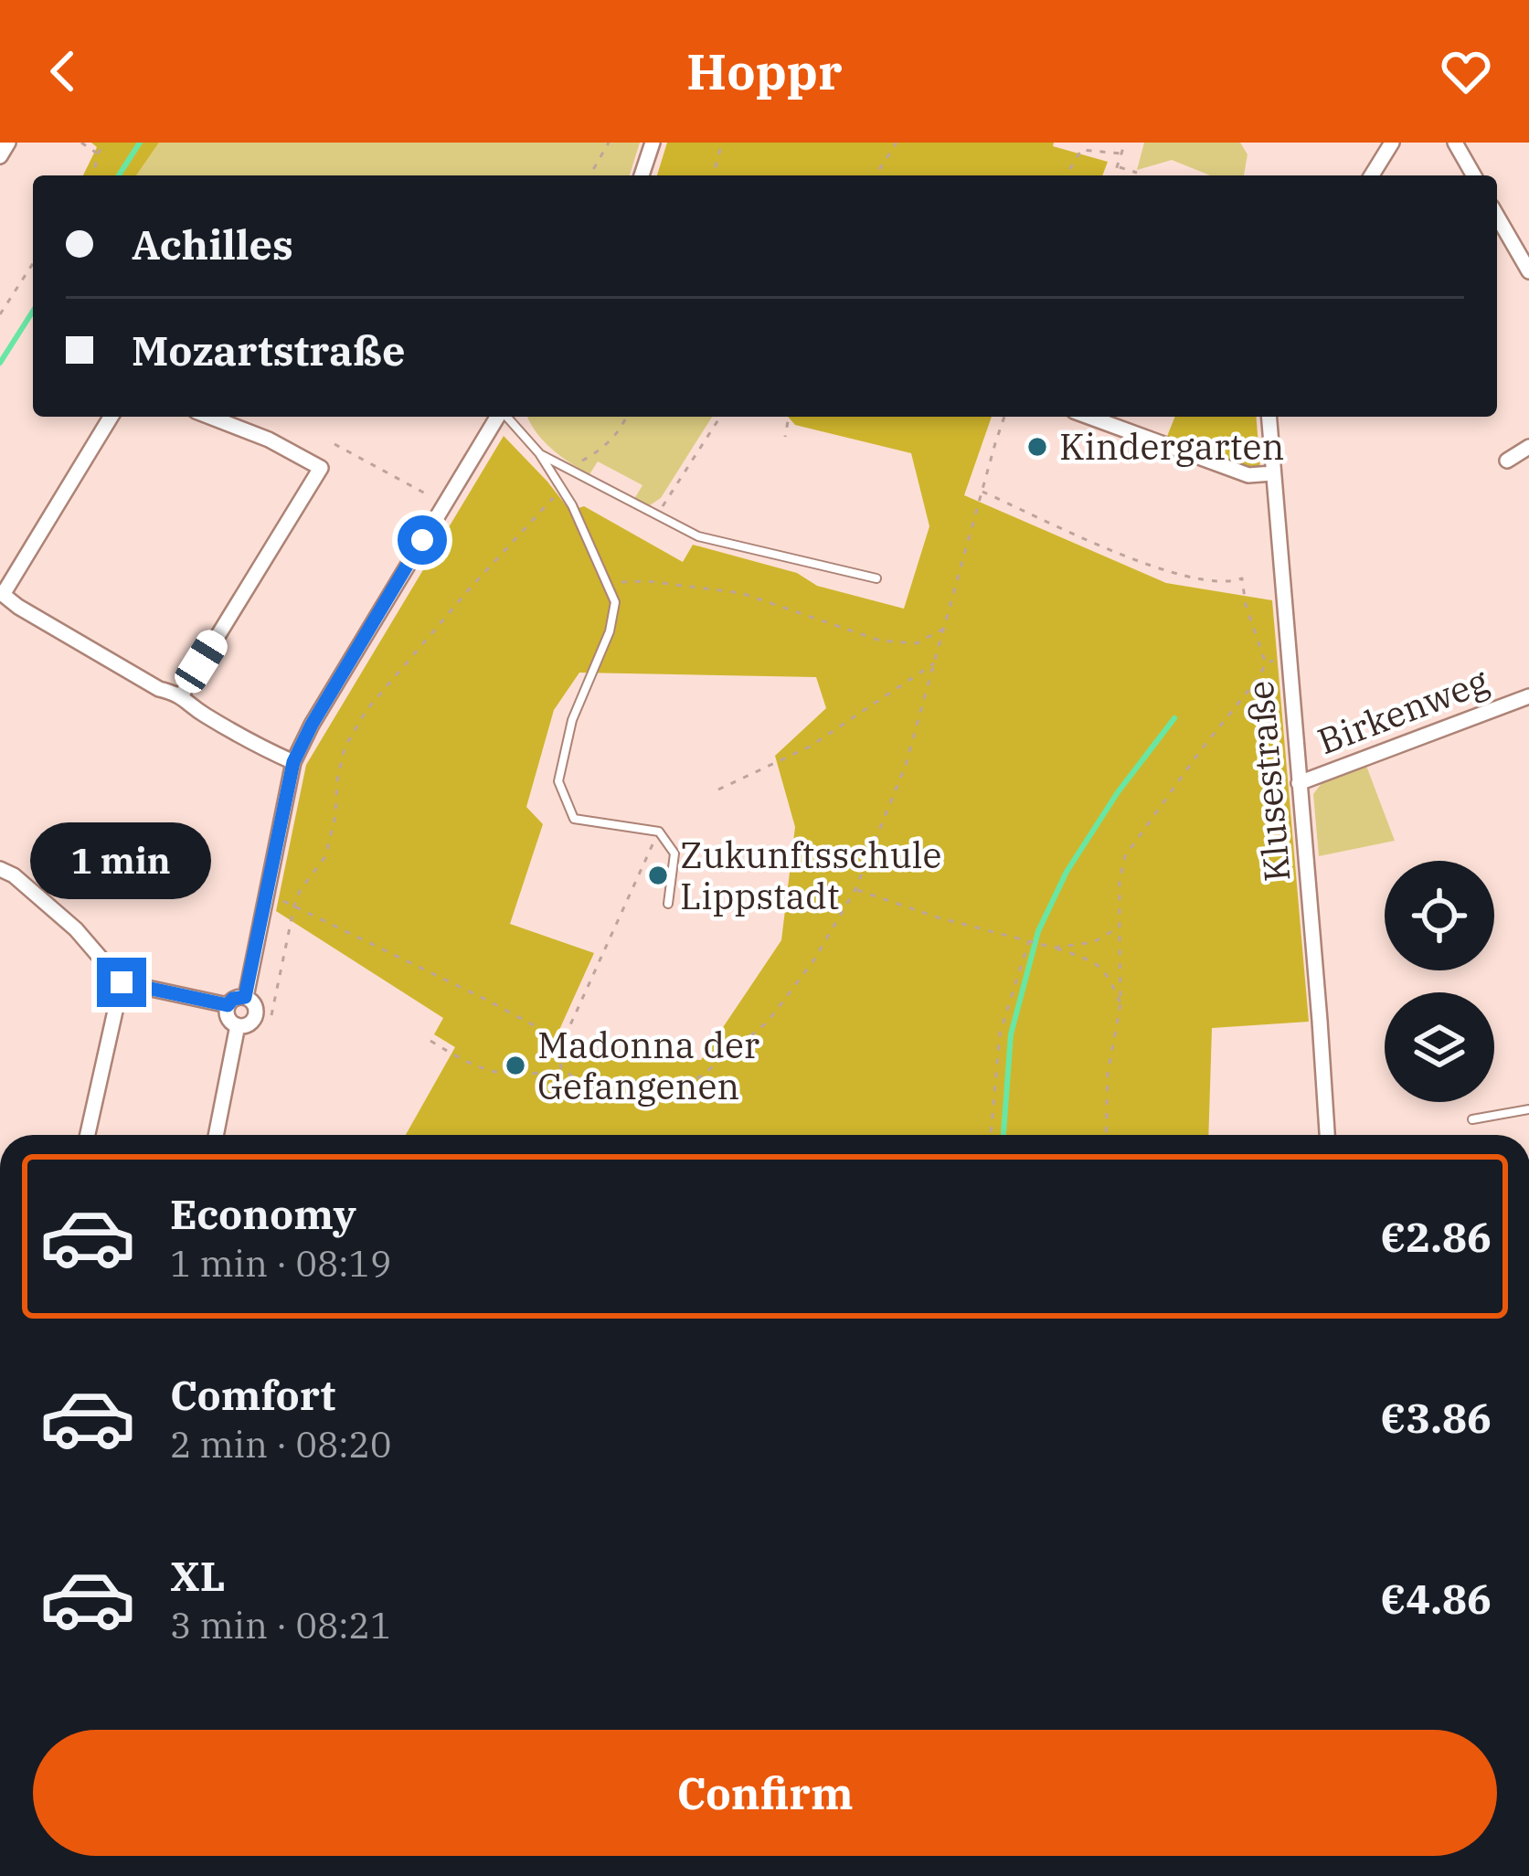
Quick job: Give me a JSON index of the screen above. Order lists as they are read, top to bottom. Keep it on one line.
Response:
{"streets":{"street":["Birkenweg","Klusestraße"]},"crossings":[["Birkenweg","Klusestraße"]],"places":["Kindergarten","Zukunftsschule Lippstadt","Madonna der Gefangenen"],"page":{"header":"Hoppr","banner":["Achilles","Mozartstraße"],"bubble":"1 min","list":[{"name":"Economy","note":"1 min · 08:19","value":"€2.86"},{"name":"Comfort","note":"2 min · 08:20","value":"€3.86"},{"name":"XL","note":"3 min · 08:21","value":"€4.86"}],"buttons":"Confirm"}}
